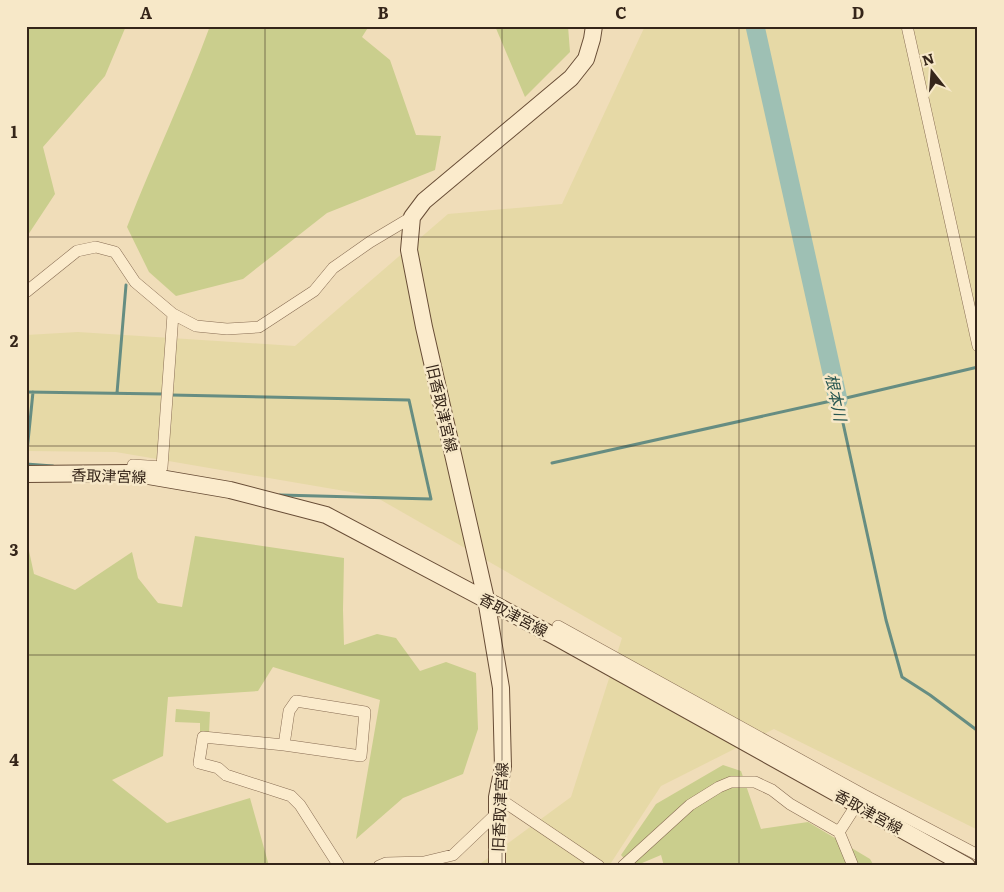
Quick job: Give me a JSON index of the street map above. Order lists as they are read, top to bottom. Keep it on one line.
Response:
{"streets":{"main road":["旧香取津宮線","香取津宮線"]},"crossings":[["旧香取津宮線","香取津宮線"]],"water":["根本川"],"north":"top","grid":{"columns":["A","B","C","D"],"rows":["1","2","3","4"]}}
